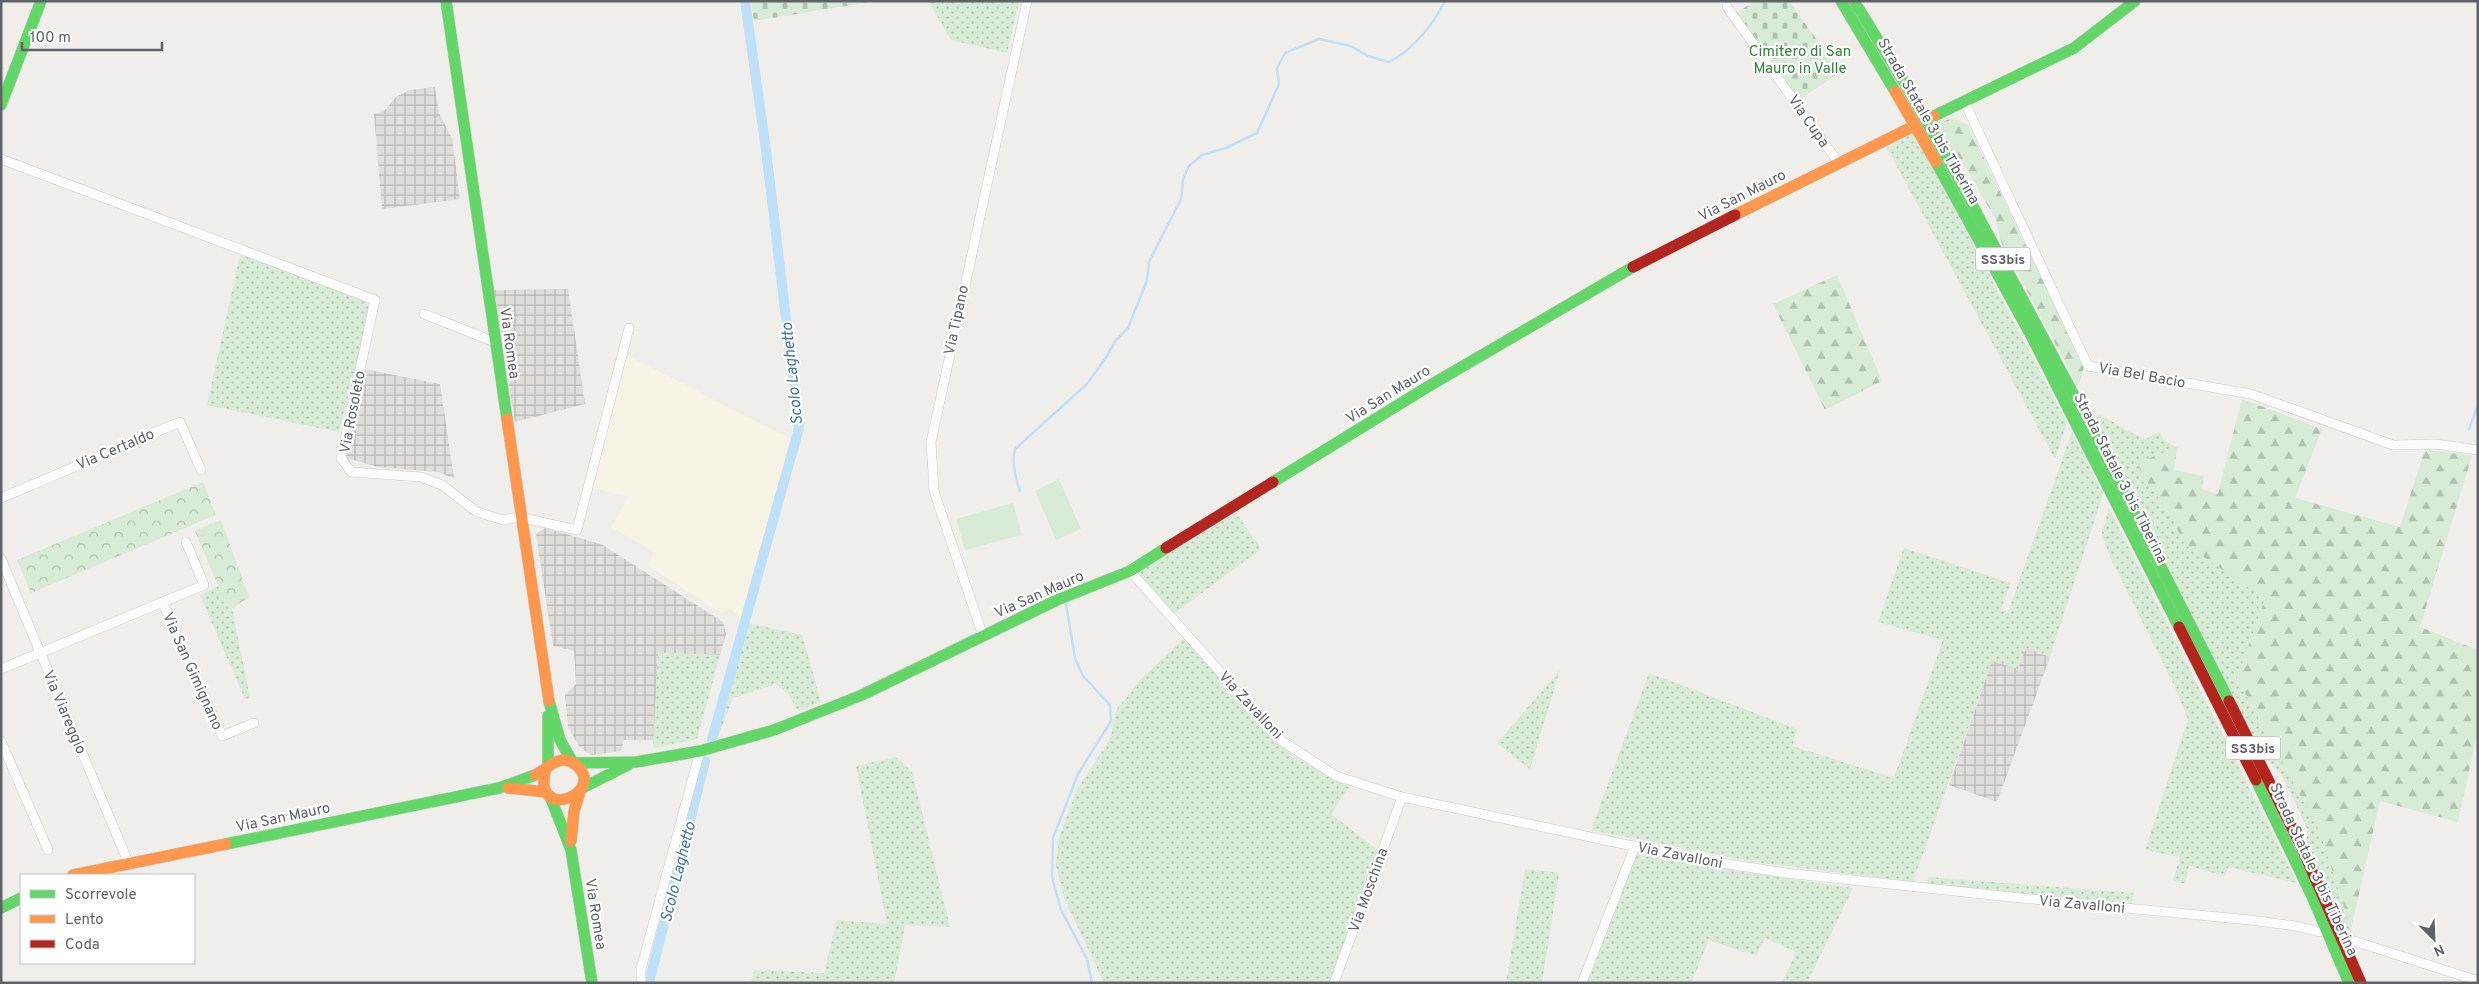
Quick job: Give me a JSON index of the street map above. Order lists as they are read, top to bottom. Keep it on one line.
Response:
{"streets":{"main road":["Strada Statale 3 bis Tiberina","Via San Mauro","SS3bis","Via Romea"],"street":["Via Cupa","Via Tipano","Via Bel Bacio","Via Rosoleto","Via Certaldo","Via San Gimignano","Via Zavalloni","Via Viareggio","Via Moschina"]},"crossings":[["Via Cupa","Via San Mauro"],["Via San Mauro","Via Tipano"],["Via San Mauro","Via Romea"],["Via San Mauro","Via Bel Bacio"],["Via San Mauro","Via Zavalloni"],["Via San Mauro","Via Viareggio"],["Via Romea","Via Rosoleto"],["Via San Gimignano","Via Viareggio"],["Via Zavalloni","Via Moschina"]],"water":["Scolo Laghetto"],"parks":["Cimitero di San Mauro in Valle"],"legend":["Scorrevole","Lento","Coda"],"scale_bar":"100 m","north":"bottom right"}
